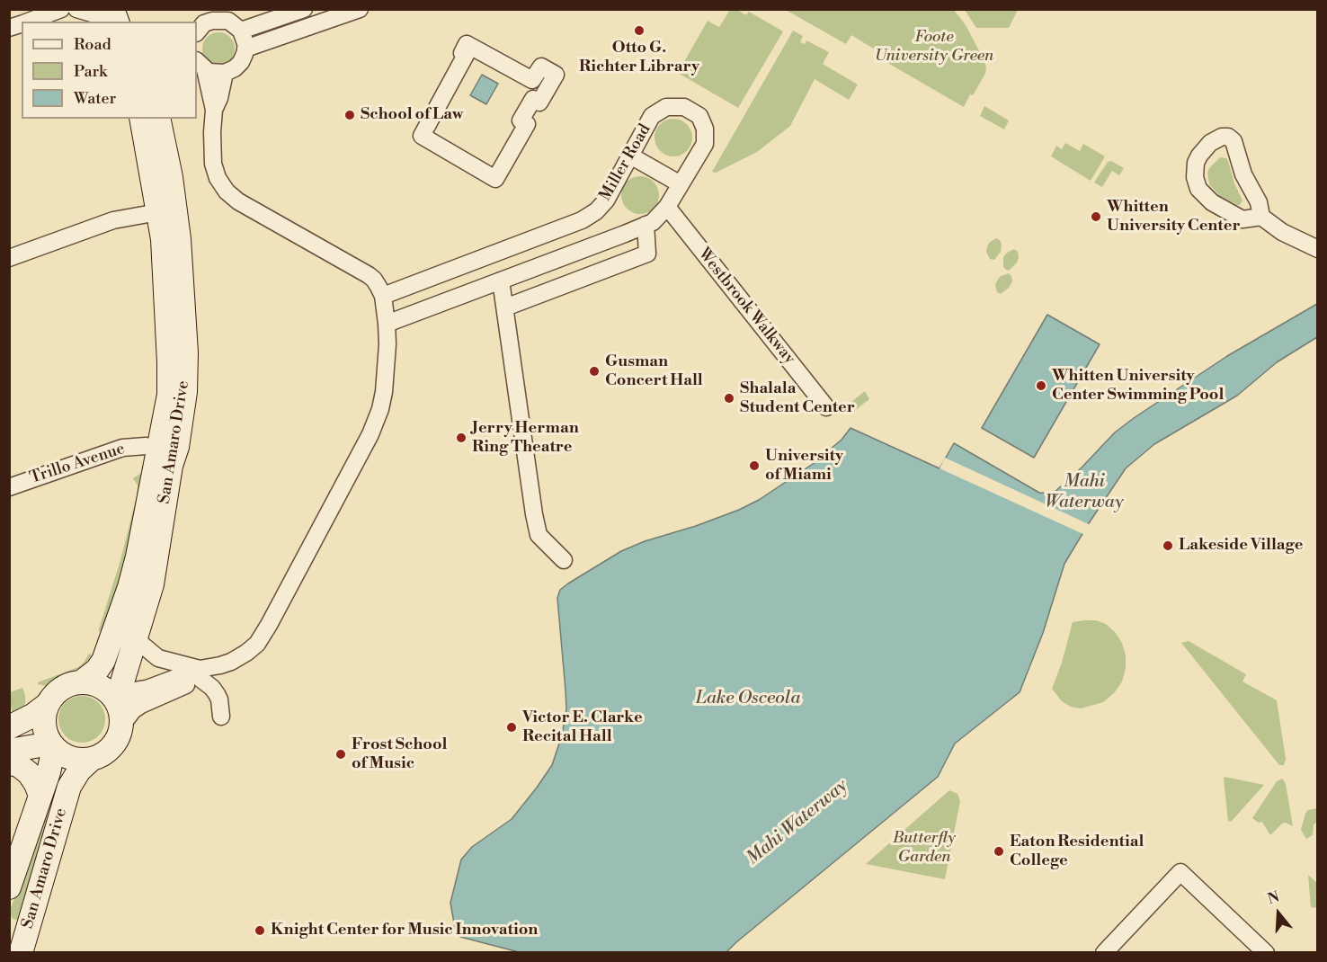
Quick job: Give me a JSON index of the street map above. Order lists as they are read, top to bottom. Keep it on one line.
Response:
{"streets":{"street":["Miller Road","Westbrook Walkway","San Amaro Drive","Trillo Avenue"]},"crossings":[["Miller Road","Westbrook Walkway"],["San Amaro Drive","Trillo Avenue"]],"water":["Mahi Waterway","Lake Osceola"],"parks":["Foote University Green","Butterfly Garden"],"places":["Otto G. Richter Library","School of Law","Whitten University Center","Gusman Concert Hall","Whitten University Center Swimming Pool","Shalala Student Center","Jerry Herman Ring Theatre","University of Miami","Lakeside Village","Victor E. Clarke Recital Hall","Frost School of Music","Eaton Residential College","Knight Center for Music Innovation"],"legend":["Road","Park","Water"],"north":"top"}
